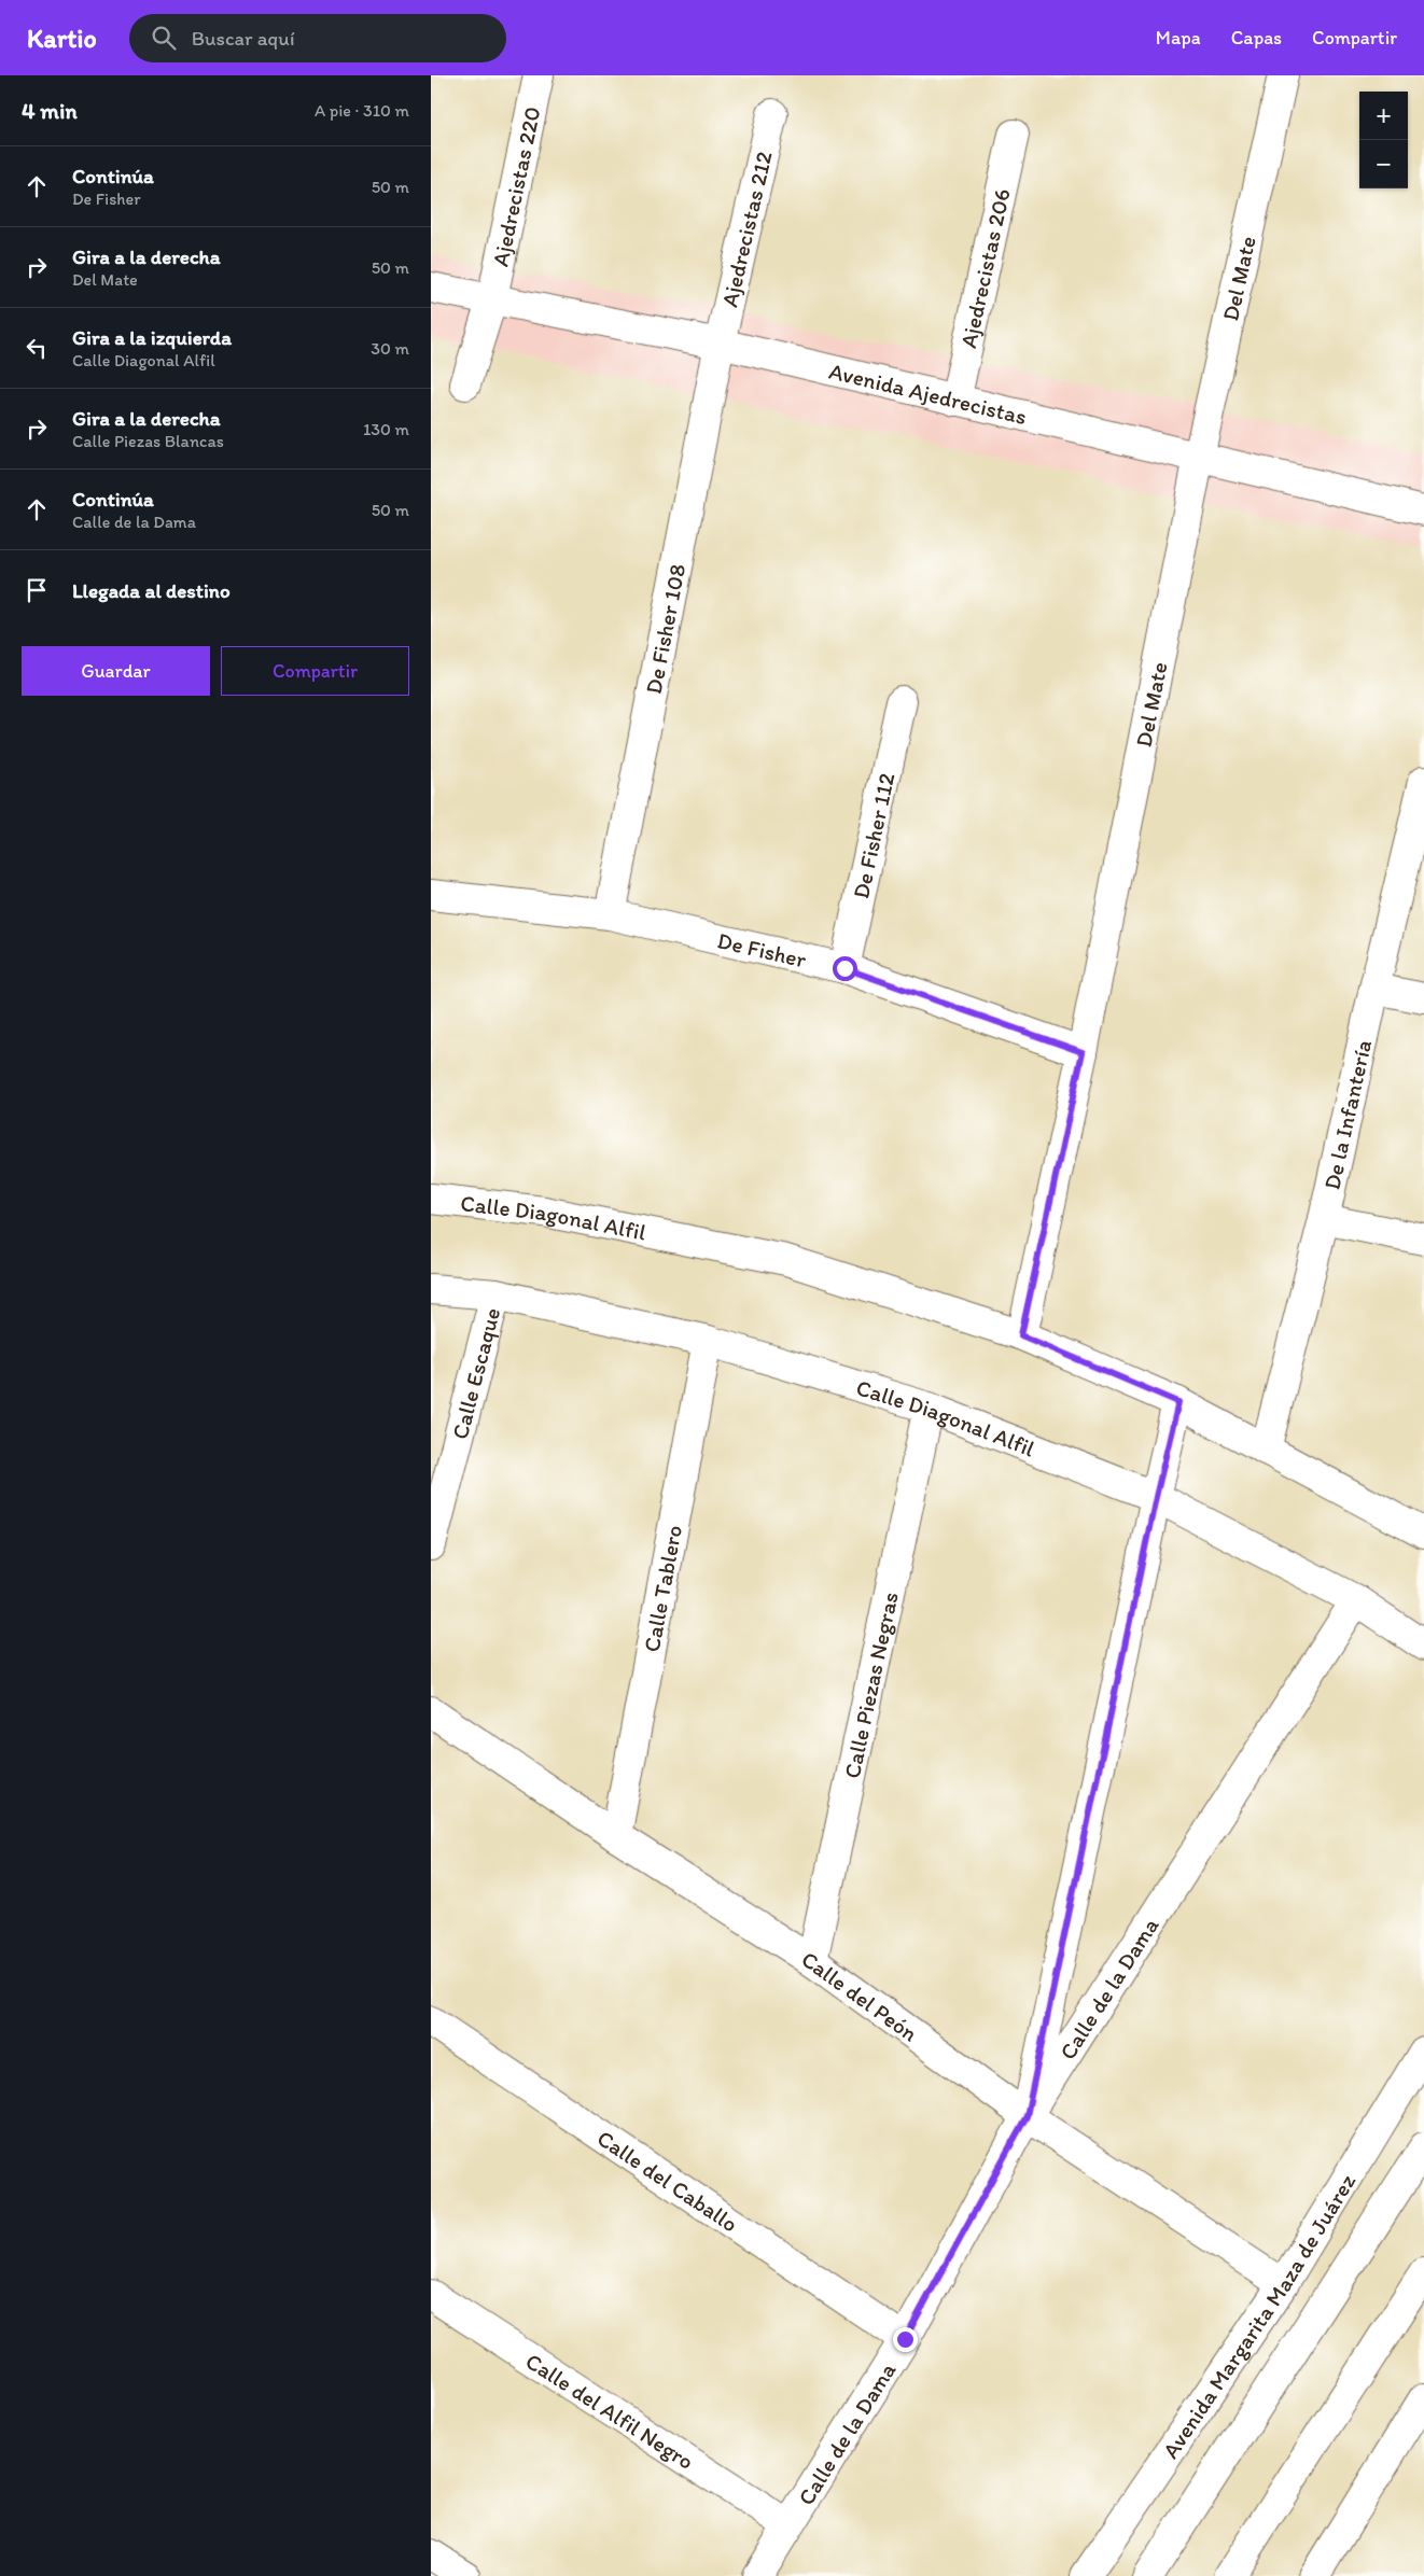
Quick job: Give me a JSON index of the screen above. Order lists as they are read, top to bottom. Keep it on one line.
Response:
{"streets":{"street":["Ajedrecistas 220","Ajedrecistas 212","Ajedrecistas 206","Del Mate","Avenida Ajedrecistas","De Fisher 108","De Fisher 112","De Fisher","De la Infantería","Calle Diagonal Alfil","Calle Escaque","Calle Tablero","Calle Piezas Negras","Calle de la Dama","Calle del Peón","Calle del Caballo","Avenida Margarita Maza de Juárez","Calle del Alfil Negro"]},"crossings":[["Ajedrecistas 220","Avenida Ajedrecistas"],["Ajedrecistas 212","Avenida Ajedrecistas"],["Ajedrecistas 212","De Fisher 108"],["Ajedrecistas 206","Avenida Ajedrecistas"],["Del Mate","Avenida Ajedrecistas"],["Del Mate","De Fisher"],["Del Mate","Calle Diagonal Alfil"],["Avenida Ajedrecistas","De Fisher 108"],["De Fisher 108","De Fisher"],["De Fisher 112","De Fisher"],["De la Infantería","Calle Diagonal Alfil"],["Calle Diagonal Alfil","Calle Escaque"],["Calle Diagonal Alfil","Calle Tablero"],["Calle Diagonal Alfil","Calle Piezas Negras"],["Calle Diagonal Alfil","Calle de la Dama"],["Calle Tablero","Calle del Peón"],["Calle Piezas Negras","Calle del Peón"],["Calle de la Dama","Calle del Peón"],["Calle de la Dama","Calle del Caballo"],["Calle de la Dama","Calle del Alfil Negro"],["Calle del Peón","Avenida Margarita Maza de Juárez"]],"page":{"header":"Kartio","search":"Buscar aquí","nav":["Mapa","Capas","Compartir"],"heading":["4 min","A pie · 310 m"],"map_buttons":["+","−"],"list":[["Continúa","De Fisher","50 m"],["Gira a la derecha","Del Mate","50 m"],["Gira a la izquierda","Calle Diagonal Alfil","30 m"],["Gira a la derecha","Calle Piezas Blancas","130 m"],["Continúa","Calle de la Dama","50 m"],"Llegada al destino"],"buttons":["Guardar","Compartir"]}}
